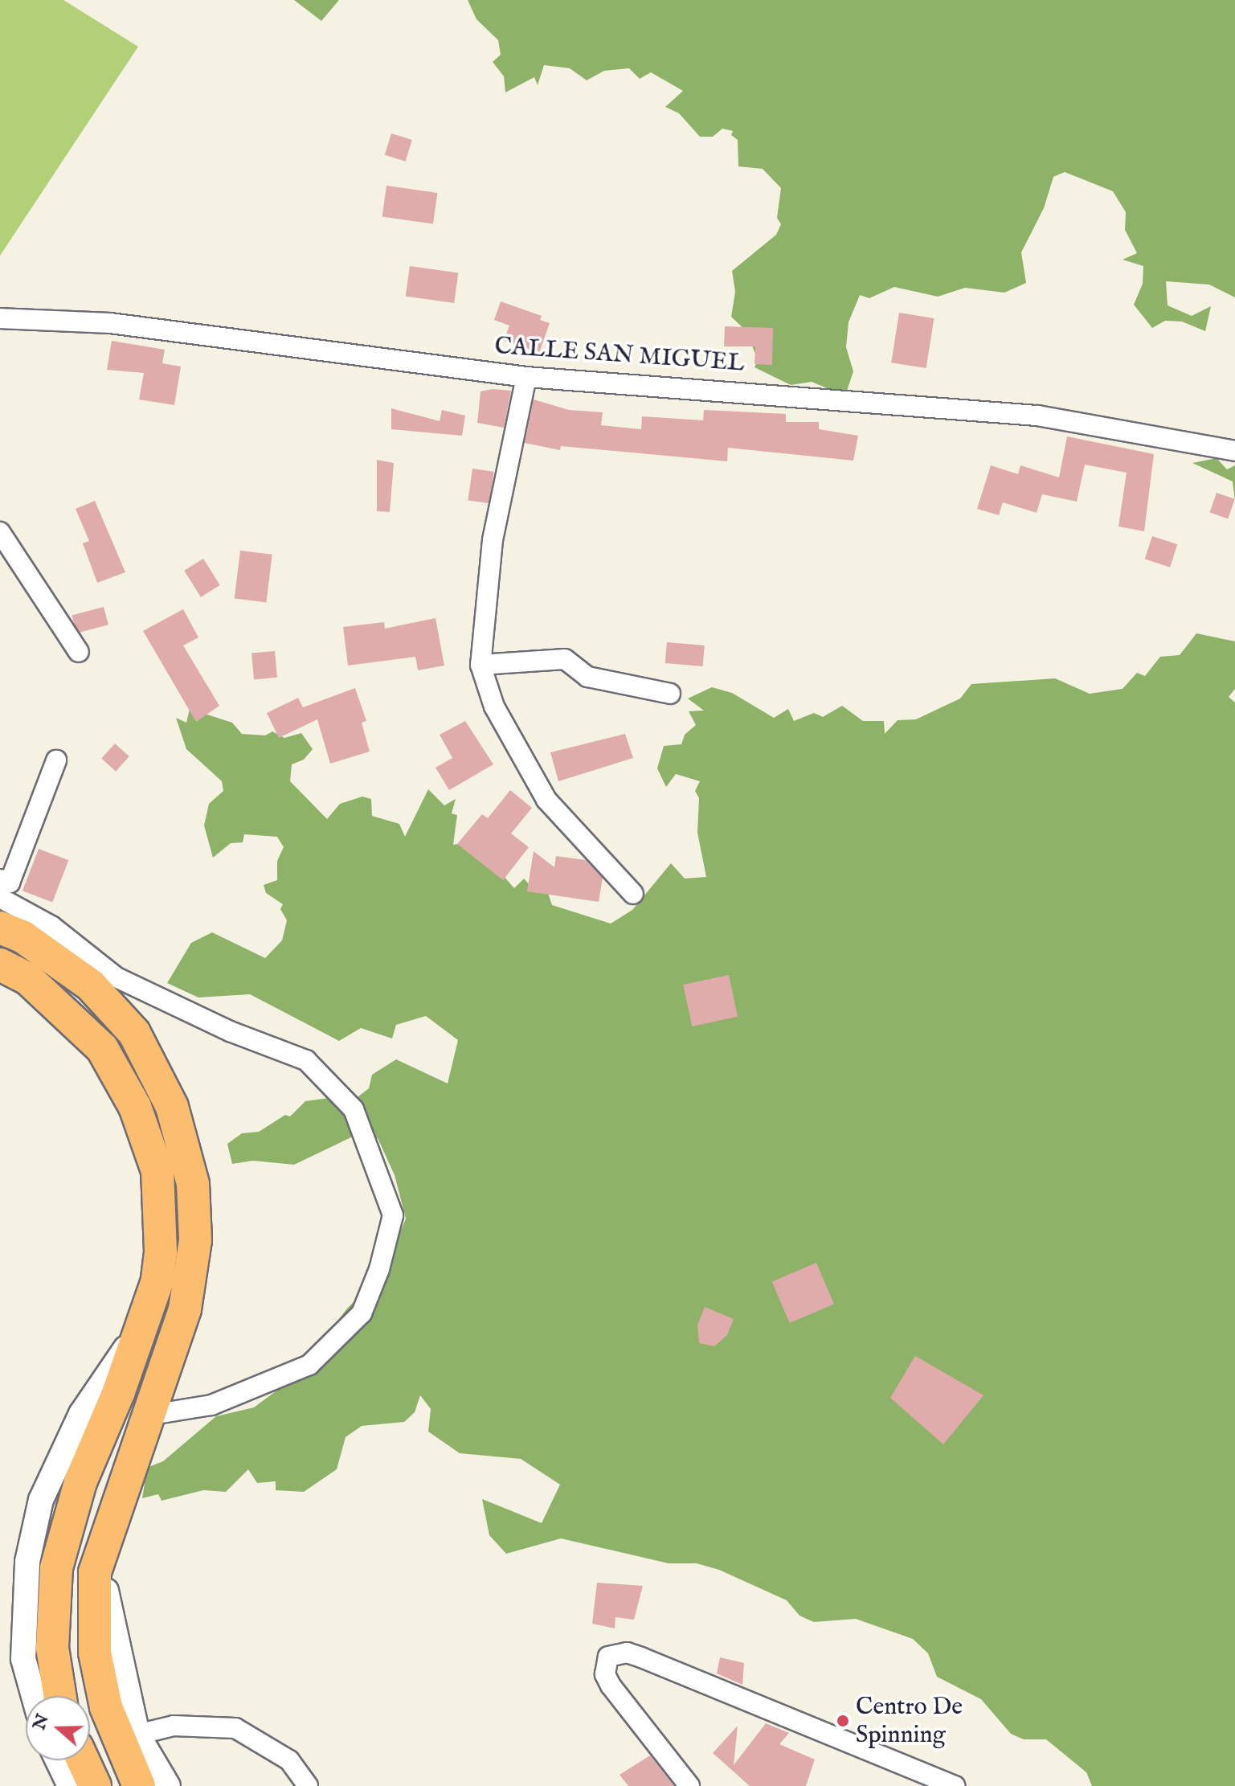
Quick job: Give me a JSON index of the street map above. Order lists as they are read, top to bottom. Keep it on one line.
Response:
{"streets":{"street":["CALLE SAN MIGUEL"]},"places":["Centro De Spinning"],"north":"left"}
